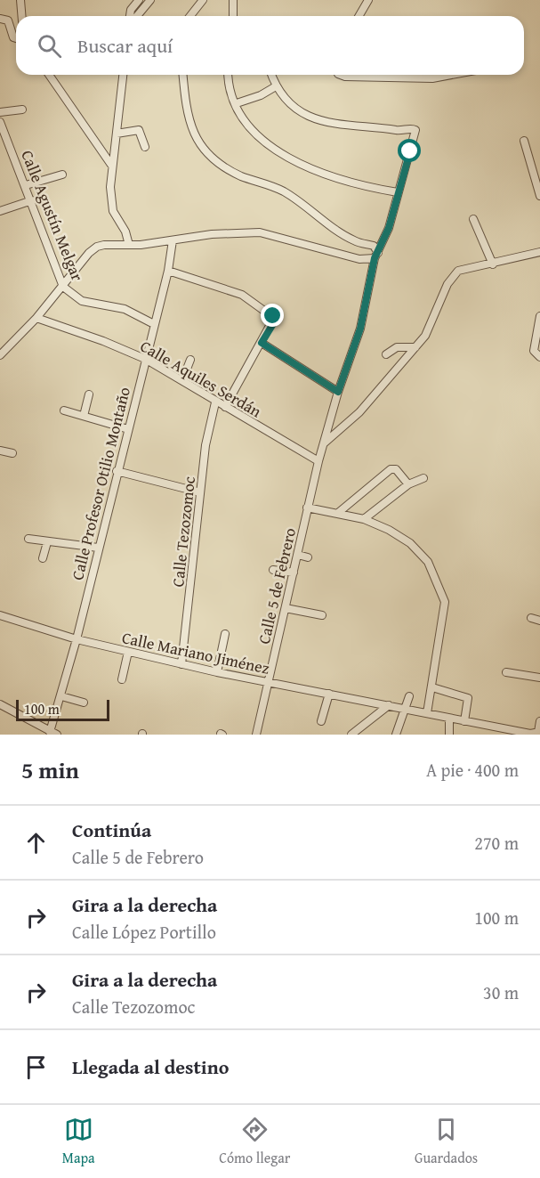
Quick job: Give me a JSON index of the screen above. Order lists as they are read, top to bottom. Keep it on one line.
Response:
{"streets":{"street":["Calle Agustín Melgar","Calle Aquiles Serdán","Calle Profesor Otilio Montaño","Calle Tezozomoc","Calle 5 de Febrero","Calle Mariano Jiménez"]},"crossings":[["Calle Agustín Melgar","Calle Profesor Otilio Montaño"],["Calle Aquiles Serdán","Calle Profesor Otilio Montaño"],["Calle Aquiles Serdán","Calle Tezozomoc"],["Calle Aquiles Serdán","Calle 5 de Febrero"],["Calle Profesor Otilio Montaño","Calle Mariano Jiménez"],["Calle Tezozomoc","Calle Mariano Jiménez"],["Calle 5 de Febrero","Calle Mariano Jiménez"]],"scale_bar":"100 m","page":{"search":"Buscar aquí","scale":"100 m","heading":["5 min","A pie · 400 m"],"list":[["Continúa","Calle 5 de Febrero","270 m"],["Gira a la derecha","Calle López Portillo","100 m"],["Gira a la derecha","Calle Tezozomoc","30 m"],"Llegada al destino"],"nav":["Mapa","Cómo llegar","Guardados"]}}
